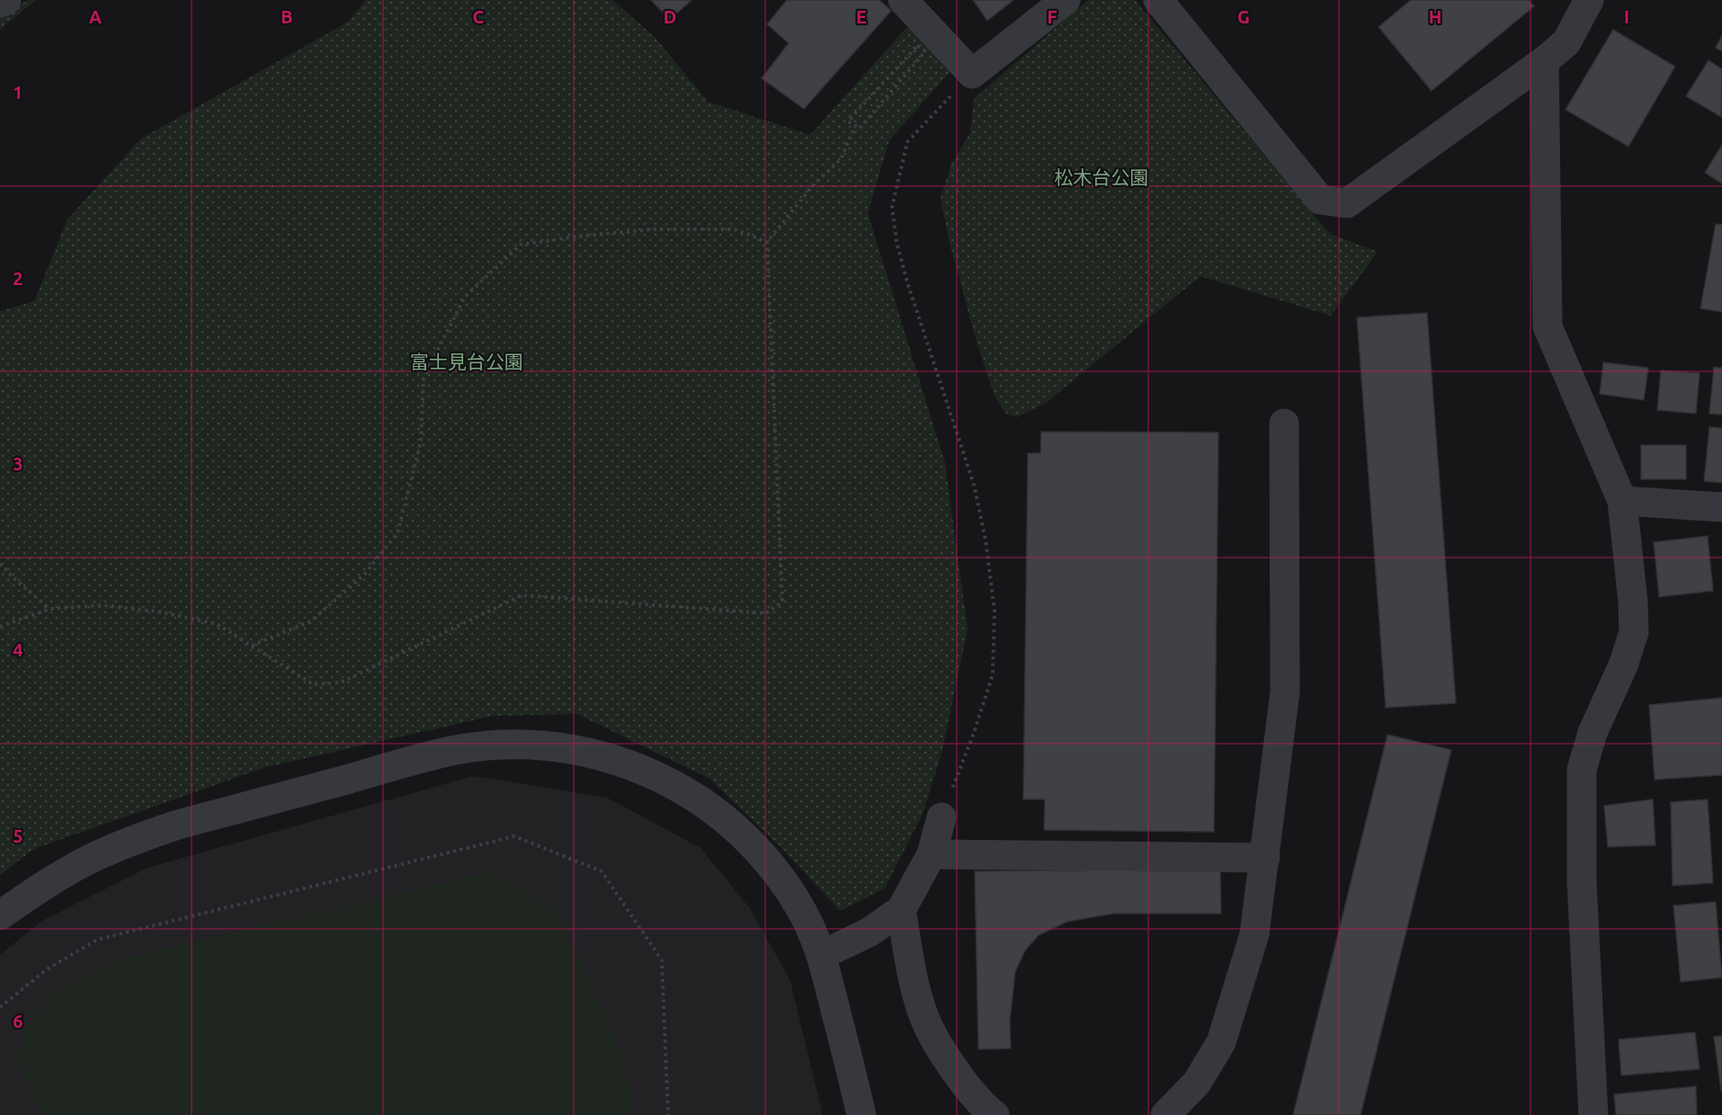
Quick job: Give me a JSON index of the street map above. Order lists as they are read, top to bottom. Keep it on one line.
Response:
{"parks":["松木台公園","富士見台公園"],"grid":{"columns":["A","B","C","D","E","F","G","H","I"],"rows":["1","2","3","4","5","6"]}}
